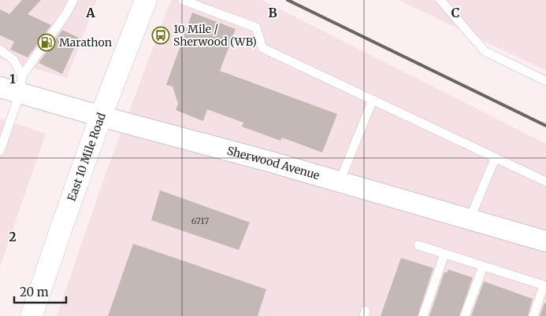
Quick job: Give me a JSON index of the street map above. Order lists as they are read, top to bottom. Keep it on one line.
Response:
{"streets":{"main road":["East 10 Mile Road"],"street":["Sherwood Avenue"]},"crossings":[["East 10 Mile Road","Sherwood Avenue"]],"places":{"bus stop":["10 Mile / Sherwood (WB)"],"fuel station":["Marathon"]},"house_numbers":["6717"],"scale_bar":"20 m","grid":{"columns":["A","B","C"],"rows":["1","2"]}}
